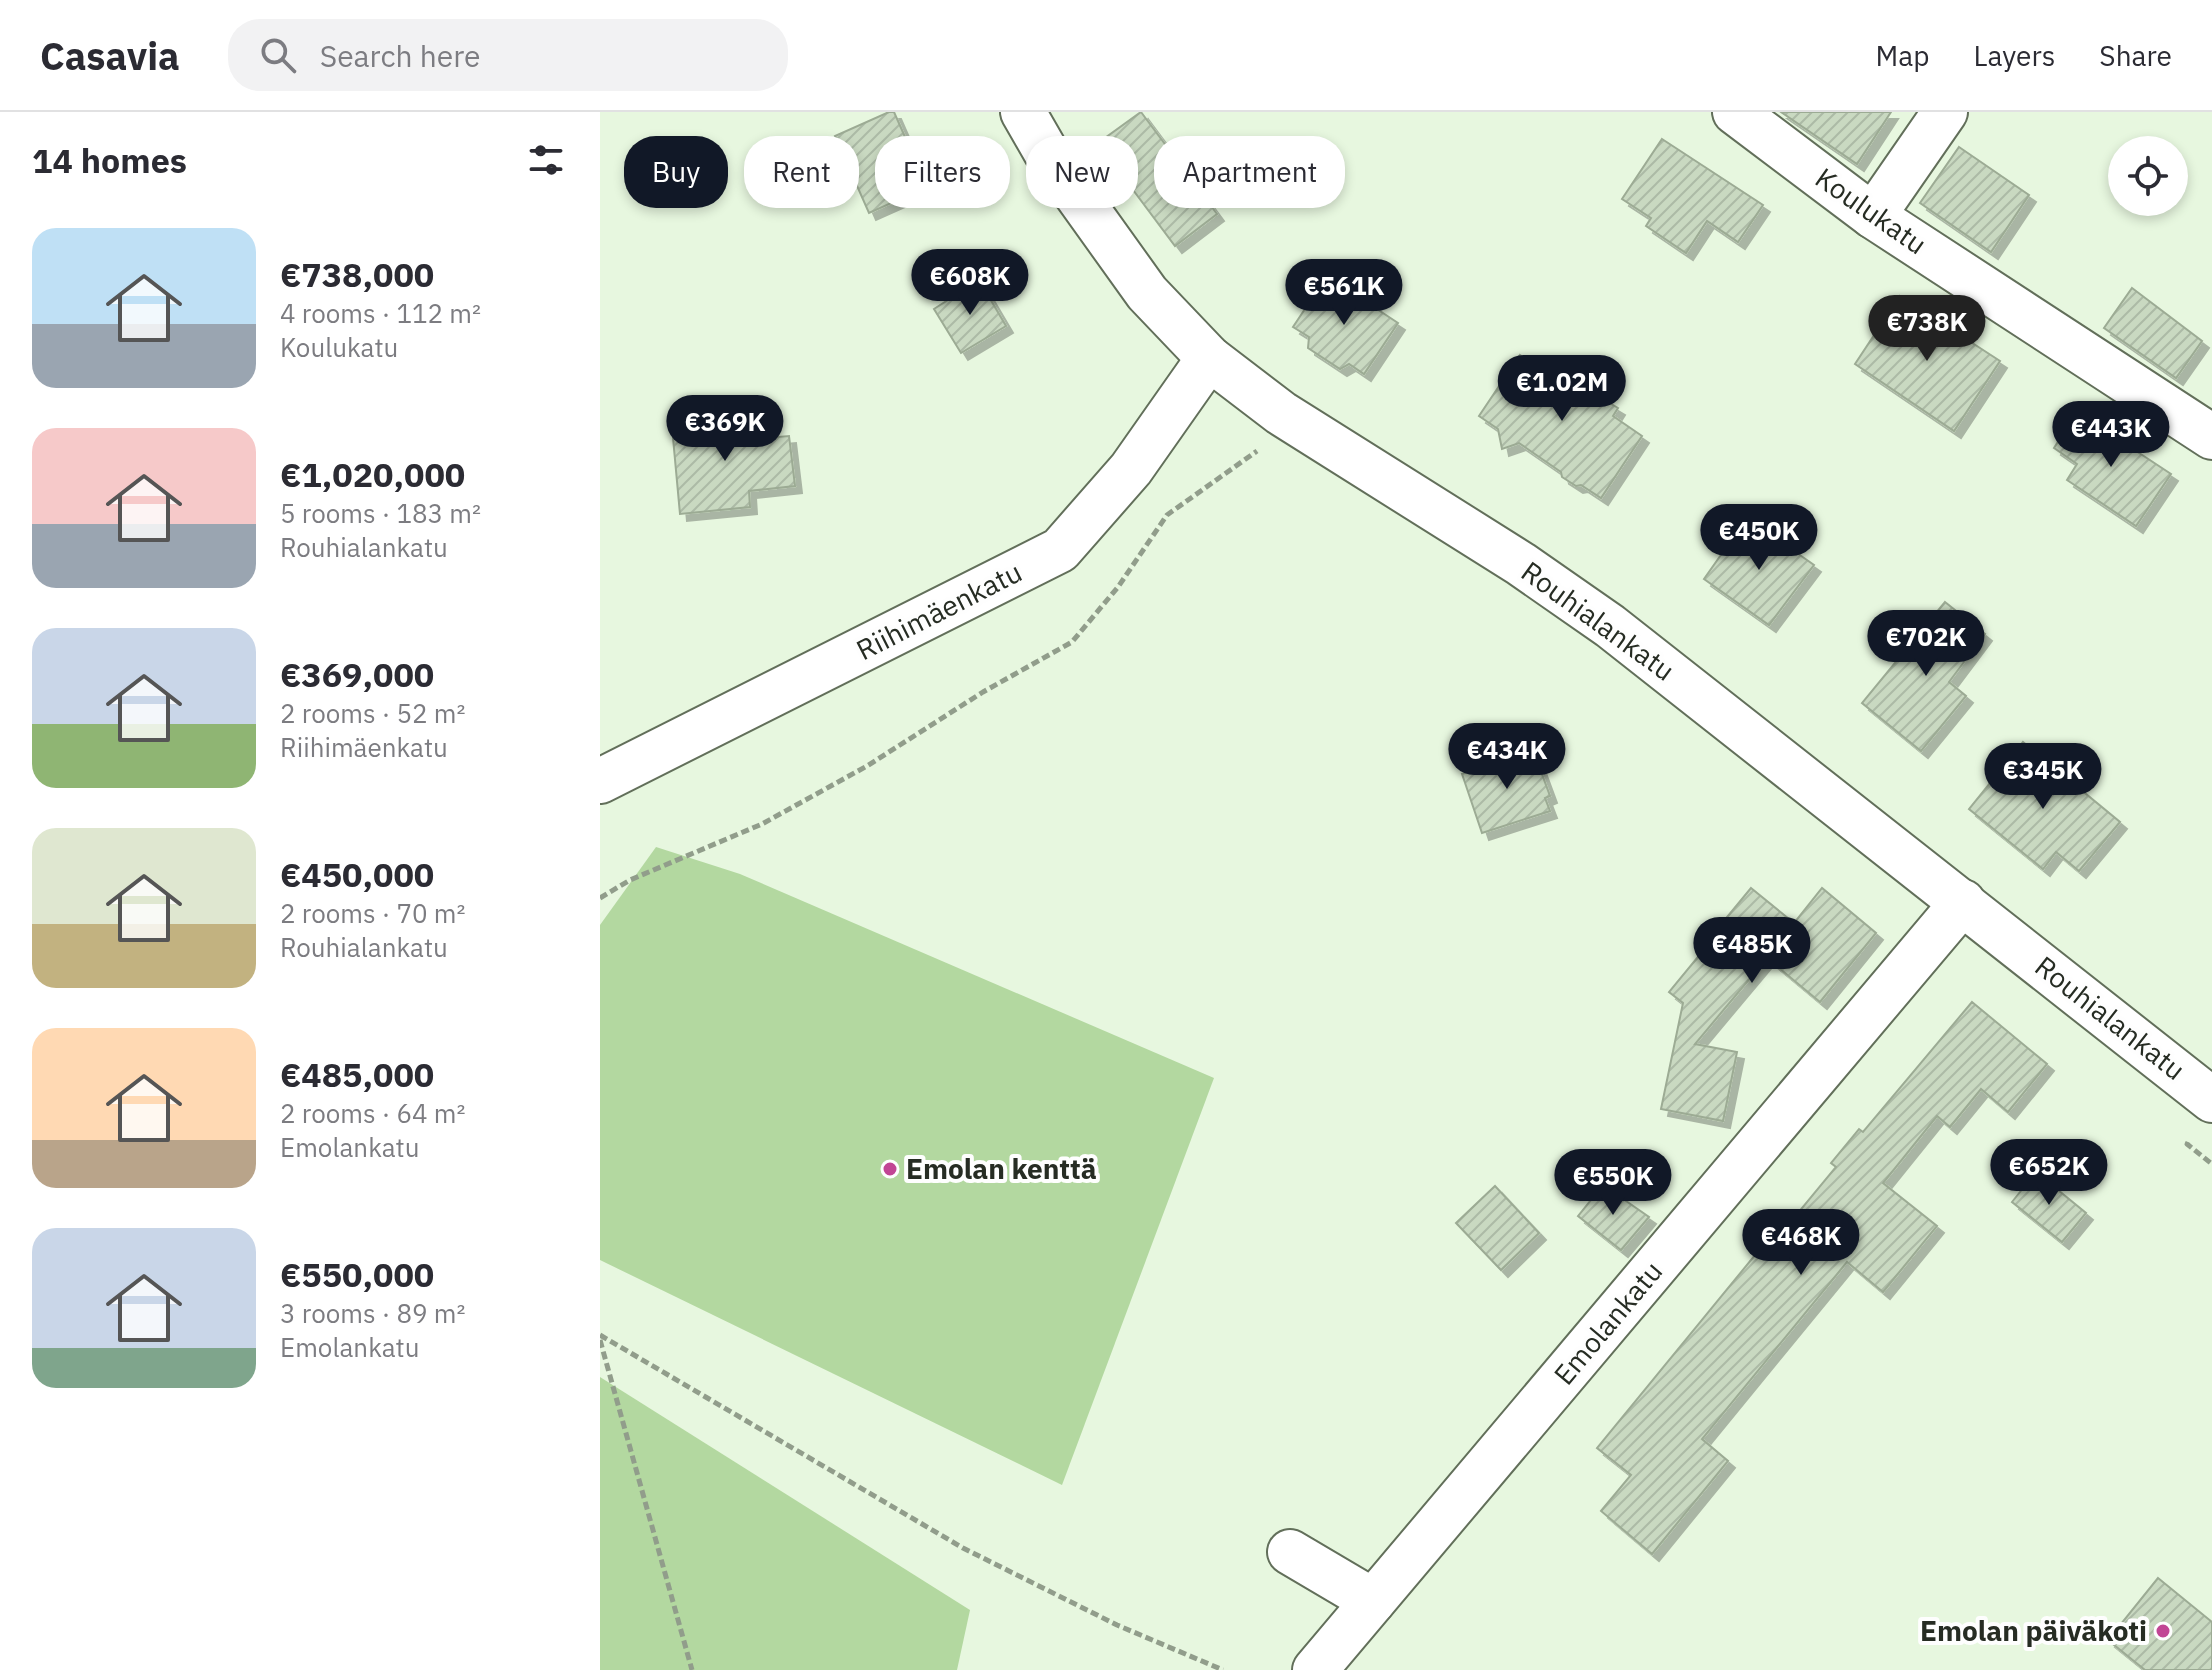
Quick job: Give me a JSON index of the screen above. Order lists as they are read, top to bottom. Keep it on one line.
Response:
{"streets":{"street":["Koulukatu","Riihimäenkatu","Rouhialankatu","Emolankatu"]},"crossings":[["Riihimäenkatu","Rouhialankatu"],["Rouhialankatu","Emolankatu"]],"places":["Emolan kenttä","Emolan päiväkoti"],"page":{"header":"Casavia","search":"Search here","nav":["Map","Layers","Share"],"heading":"14 homes","chip":["Buy","Rent","Filters","New","Apartment"],"list":[{"name":"€738,000","note":"4 rooms · 112 m² · Koulukatu"},{"name":"€1,020,000","note":"5 rooms · 183 m² · Rouhialankatu"},{"name":"€369,000","note":"2 rooms · 52 m² · Riihimäenkatu"},{"name":"€450,000","note":"2 rooms · 70 m² · Rouhialankatu"},{"name":"€485,000","note":"2 rooms · 64 m² · Emolankatu"},{"name":"€550,000","note":"3 rooms · 89 m² · Emolankatu"}],"price":["€608K","€561K","€738K","€1.02M","€369K","€443K","€450K","€702K","€434K","€345K","€485K","€652K","€550K","€468K"]}}
